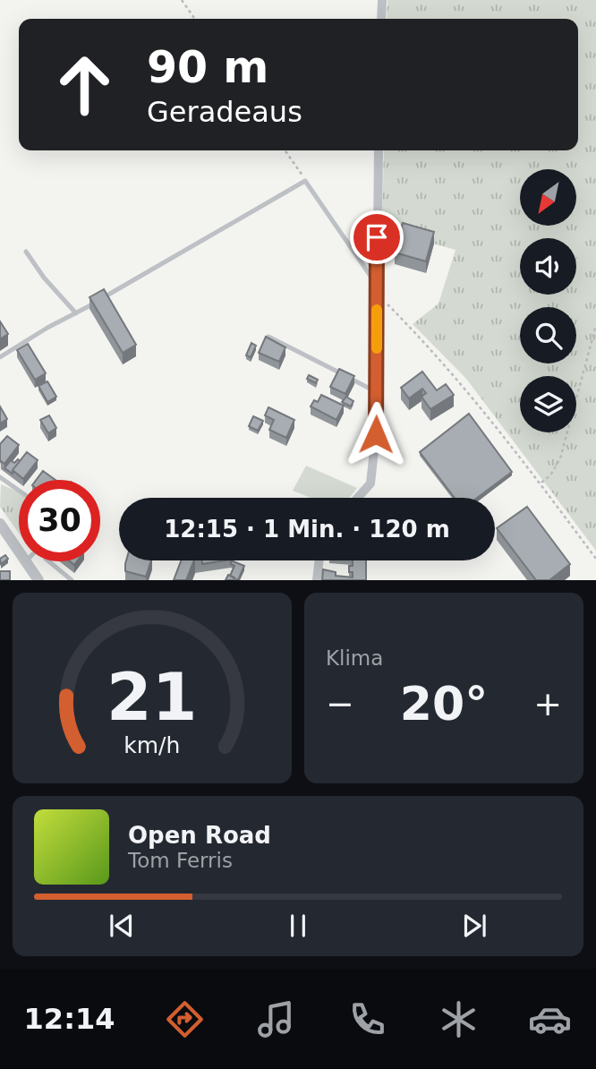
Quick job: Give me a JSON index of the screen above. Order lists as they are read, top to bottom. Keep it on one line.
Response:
{"north":"bottom left","page":{"turn":["90 m","Geradeaus"],"limit":"30","trip":"12:15 · 1 Min. · 120 m","tile":"Klima","heat":["−","20°","+"],"song":["Open Road","Tom Ferris"],"tabs":"12:14","gauge":["21","km/h"]}}
